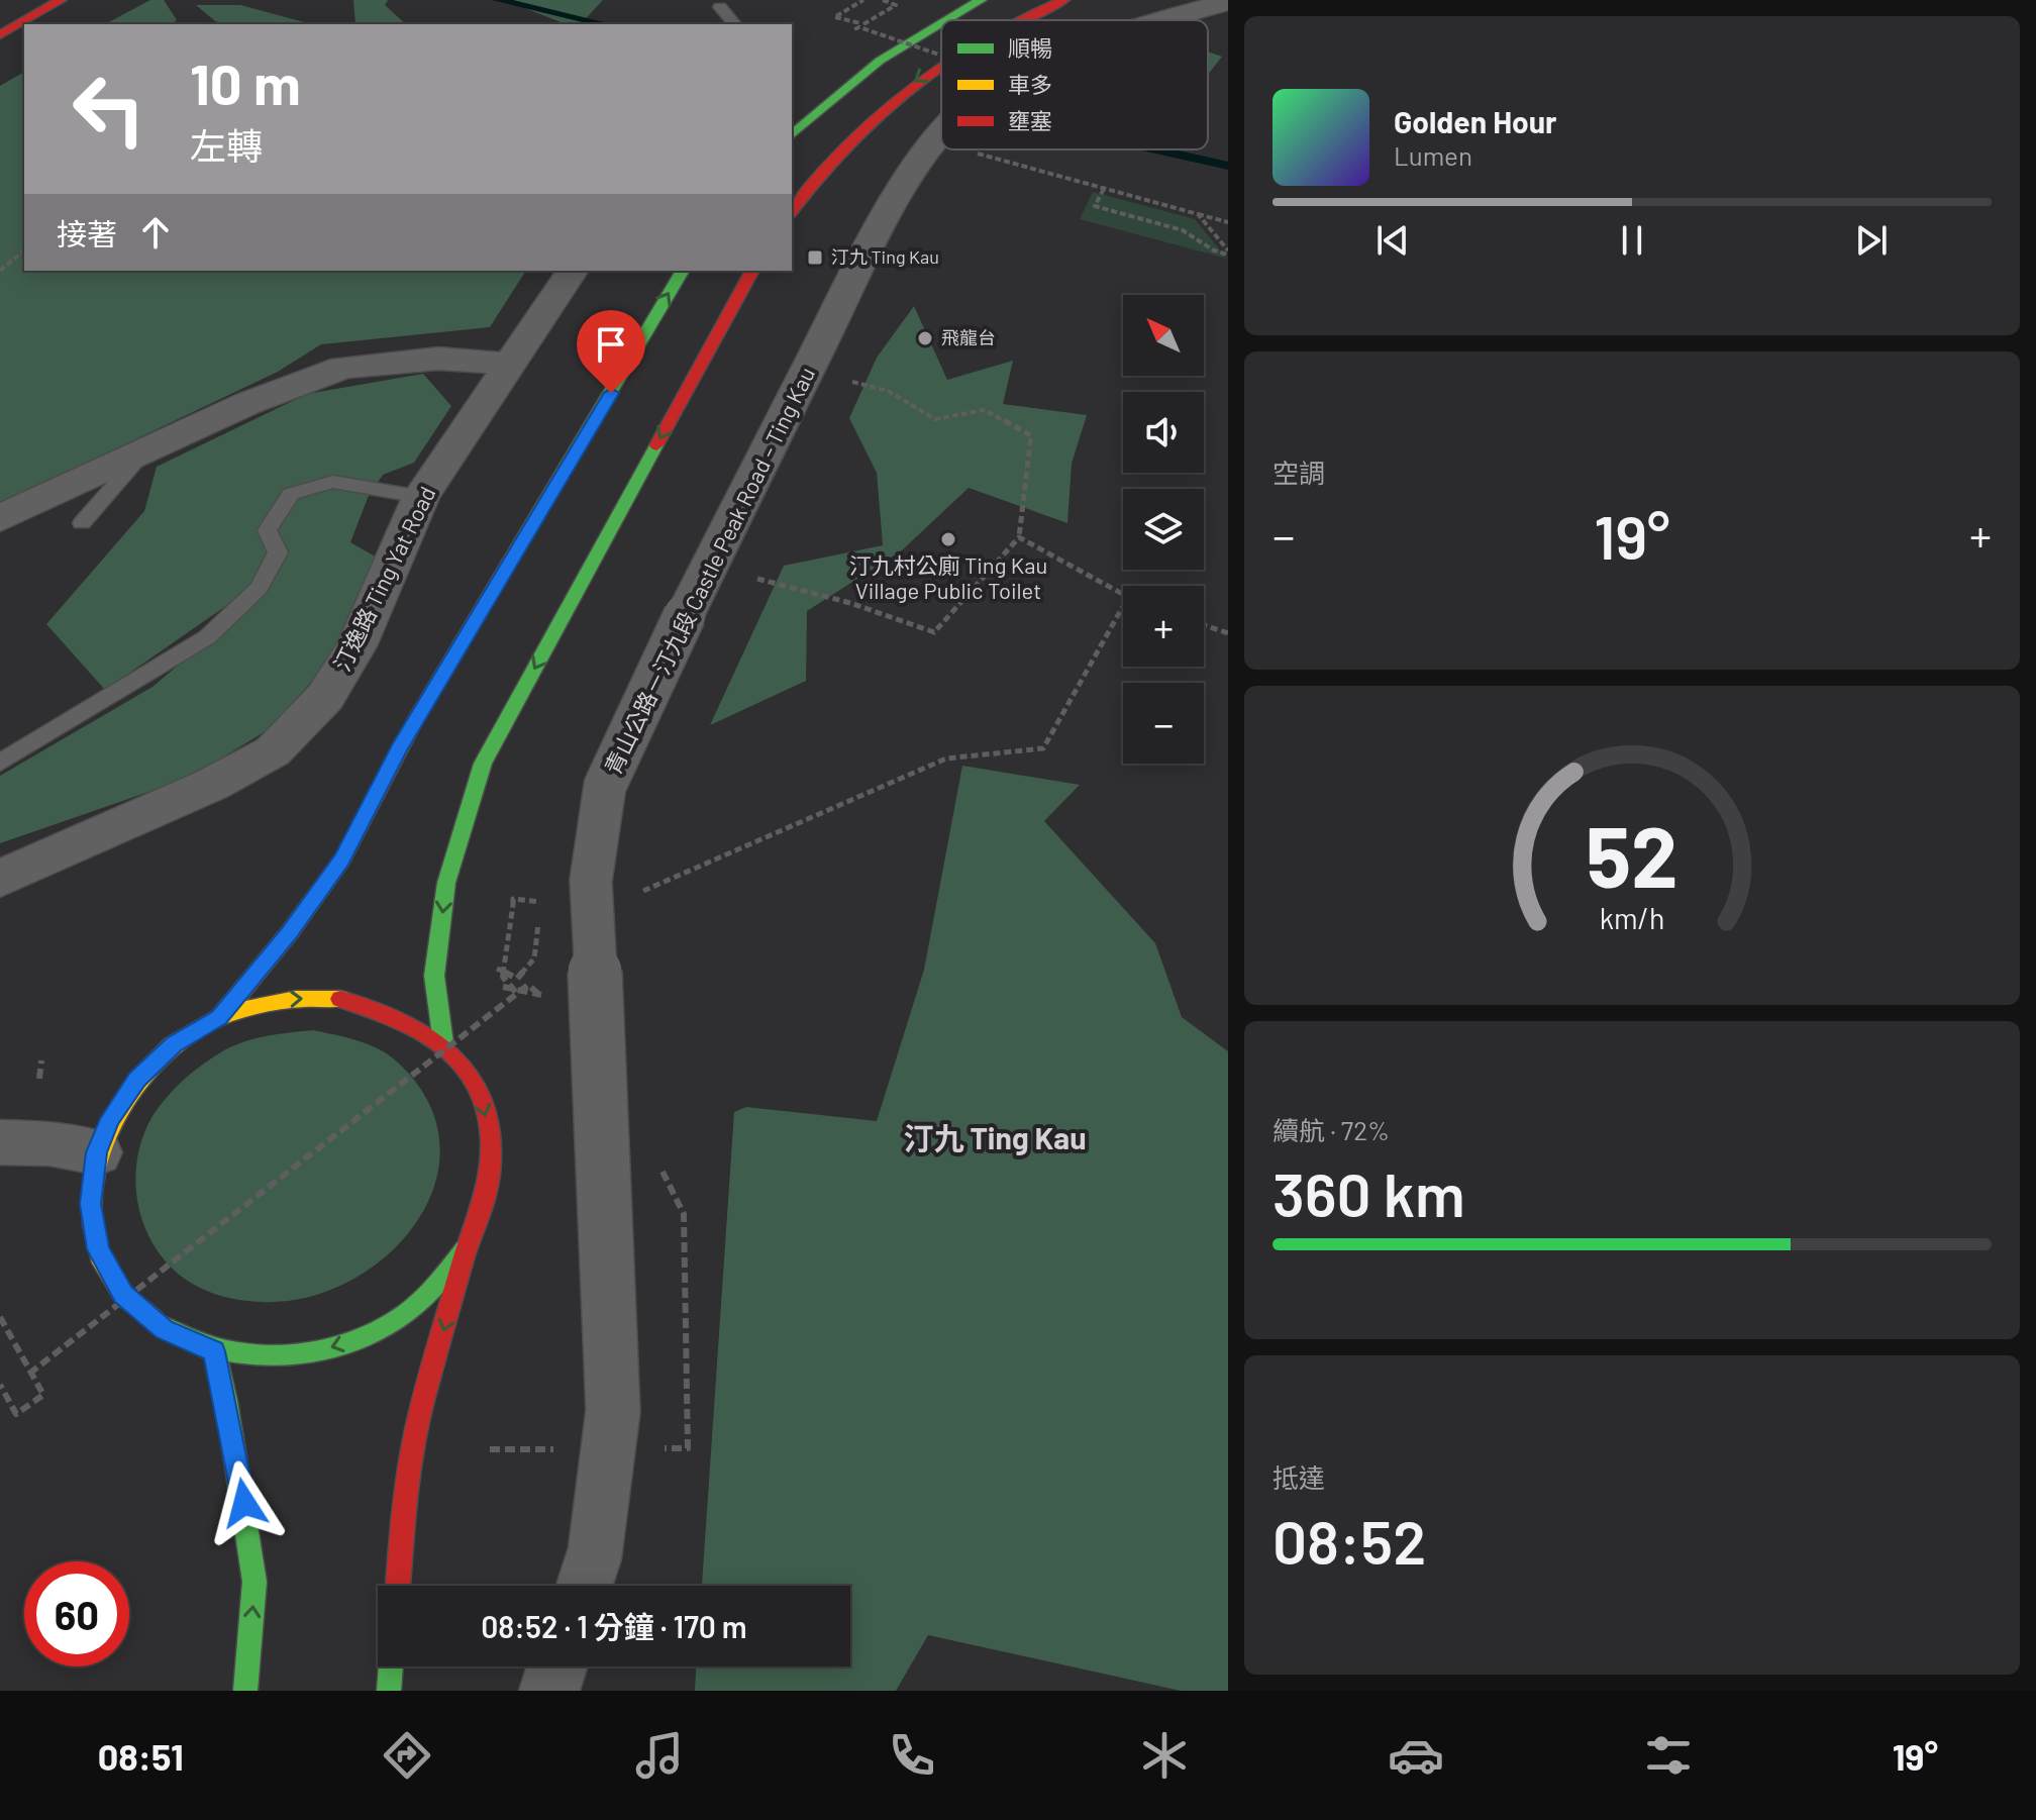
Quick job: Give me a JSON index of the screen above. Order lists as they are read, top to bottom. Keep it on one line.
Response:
{"streets":{"street":["青山公路－汀九段 Castle Peak Road – Ting Kau","汀逸路 Ting Yat Road"]},"districts":["汀九 Ting Kau"],"places":{"transit":["汀九 Ting Kau"],"other":["飛龍台","汀九村公廁 Ting Kau Village Public Toilet"]},"legend":["順暢","車多","壅塞"],"north":"top left","page":{"turn":["10 m","左轉"],"song":["Golden Hour","Lumen"],"then":"接著","map_buttons":["+","−"],"tile":["空調",["續航 · 72%","360 km"],["抵達","08:52"]],"heat":["−","19°","+"],"limit":"60","trip":"08:52 · 1 分鐘 · 170 m","tabs":["08:51","19°"],"gauge":["52","km/h"]}}
